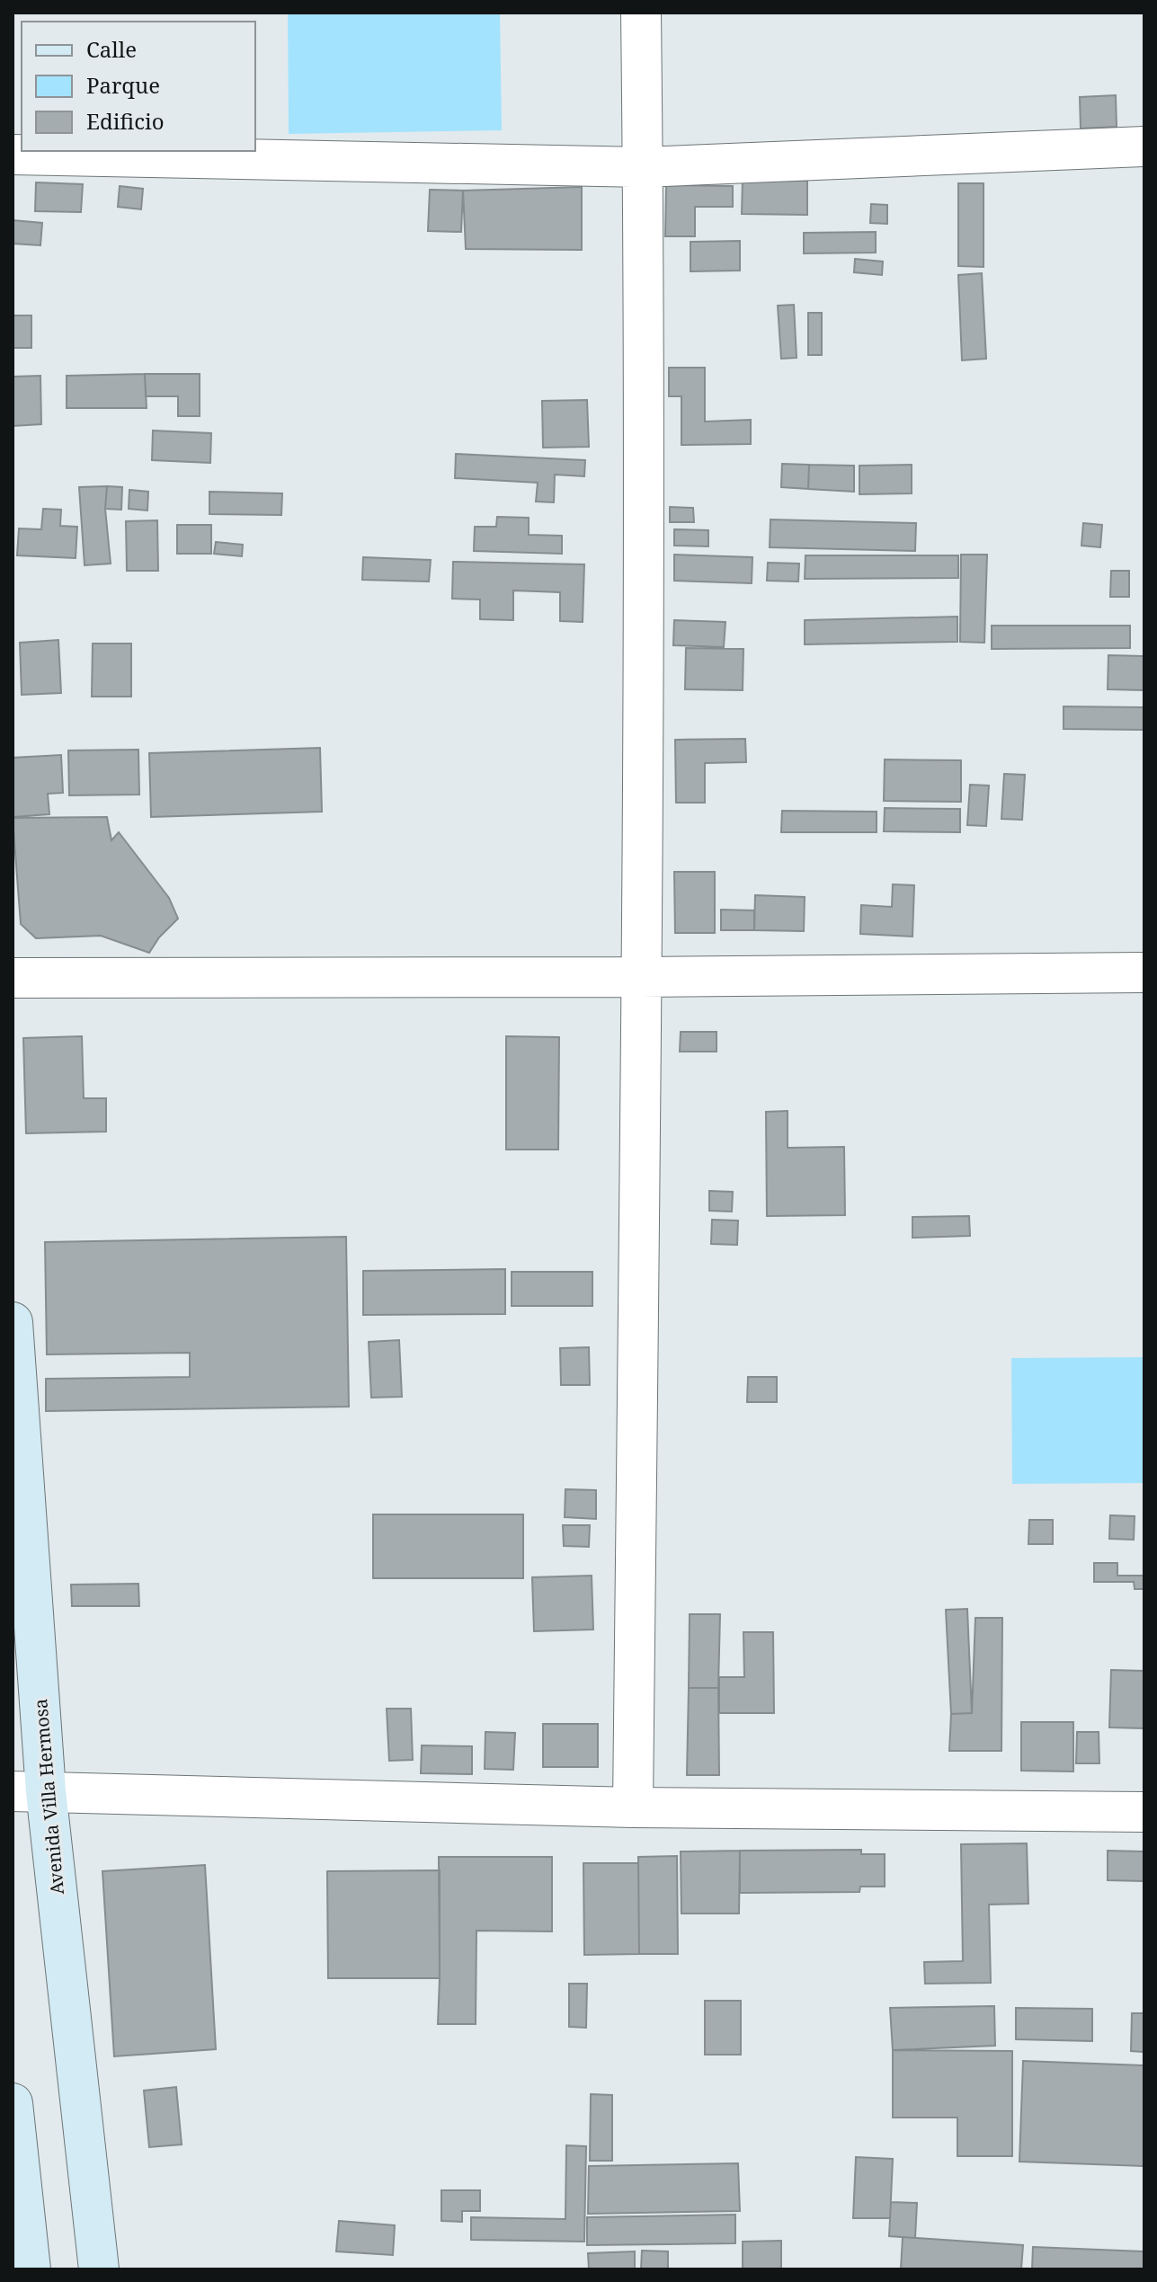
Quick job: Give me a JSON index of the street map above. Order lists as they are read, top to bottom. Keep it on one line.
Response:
{"streets":{"street":["Avenida Villa Hermosa"]},"legend":["Calle","Parque","Edificio"]}
